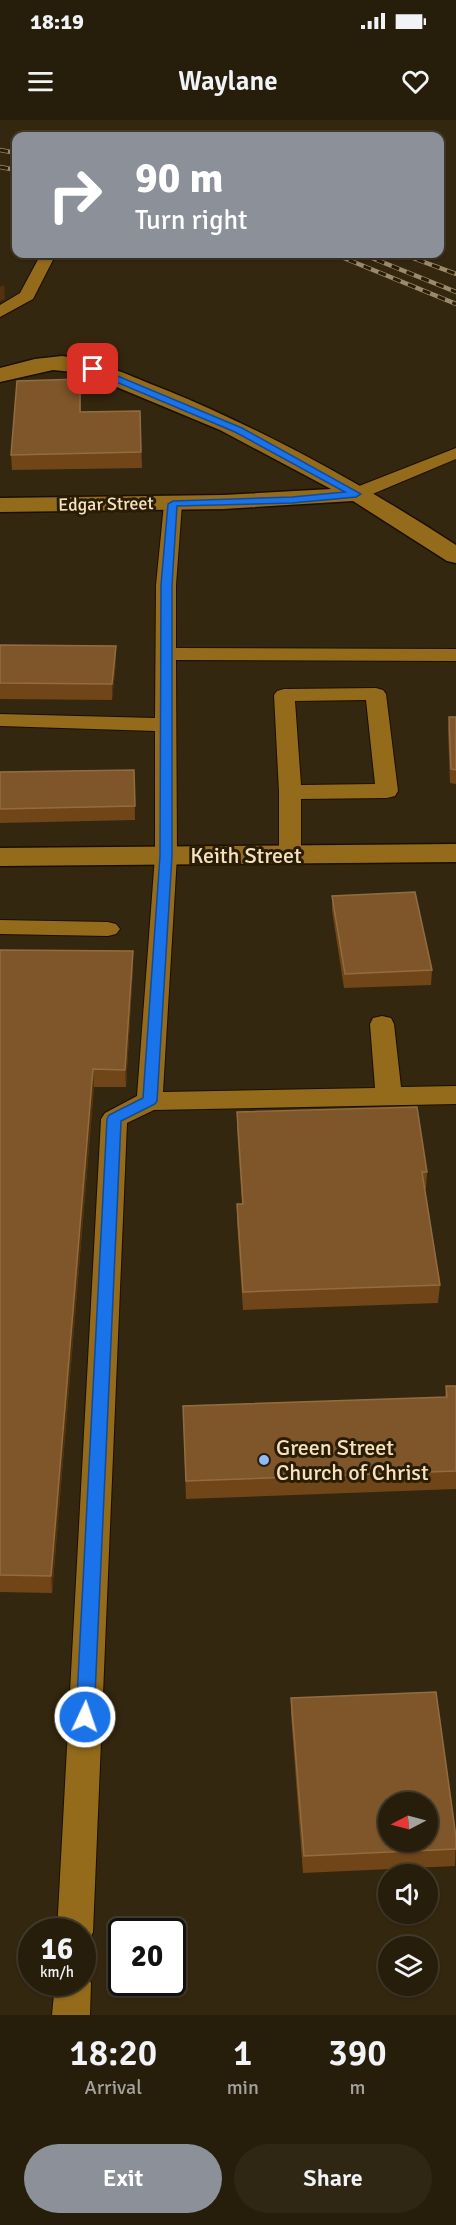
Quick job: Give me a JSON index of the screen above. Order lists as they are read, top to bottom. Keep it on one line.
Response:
{"streets":{"street":["Edgar Street","Keith Street"]},"places":["Green Street Church of Christ"],"north":"left","page":{"status":"18:19","header":"Waylane","turn":["90 m","Turn right"],"speed":"16 km/h","limit":"20","eta":["18:20","Arrival","1","min","390","m"],"buttons":["Exit","Share"]}}
